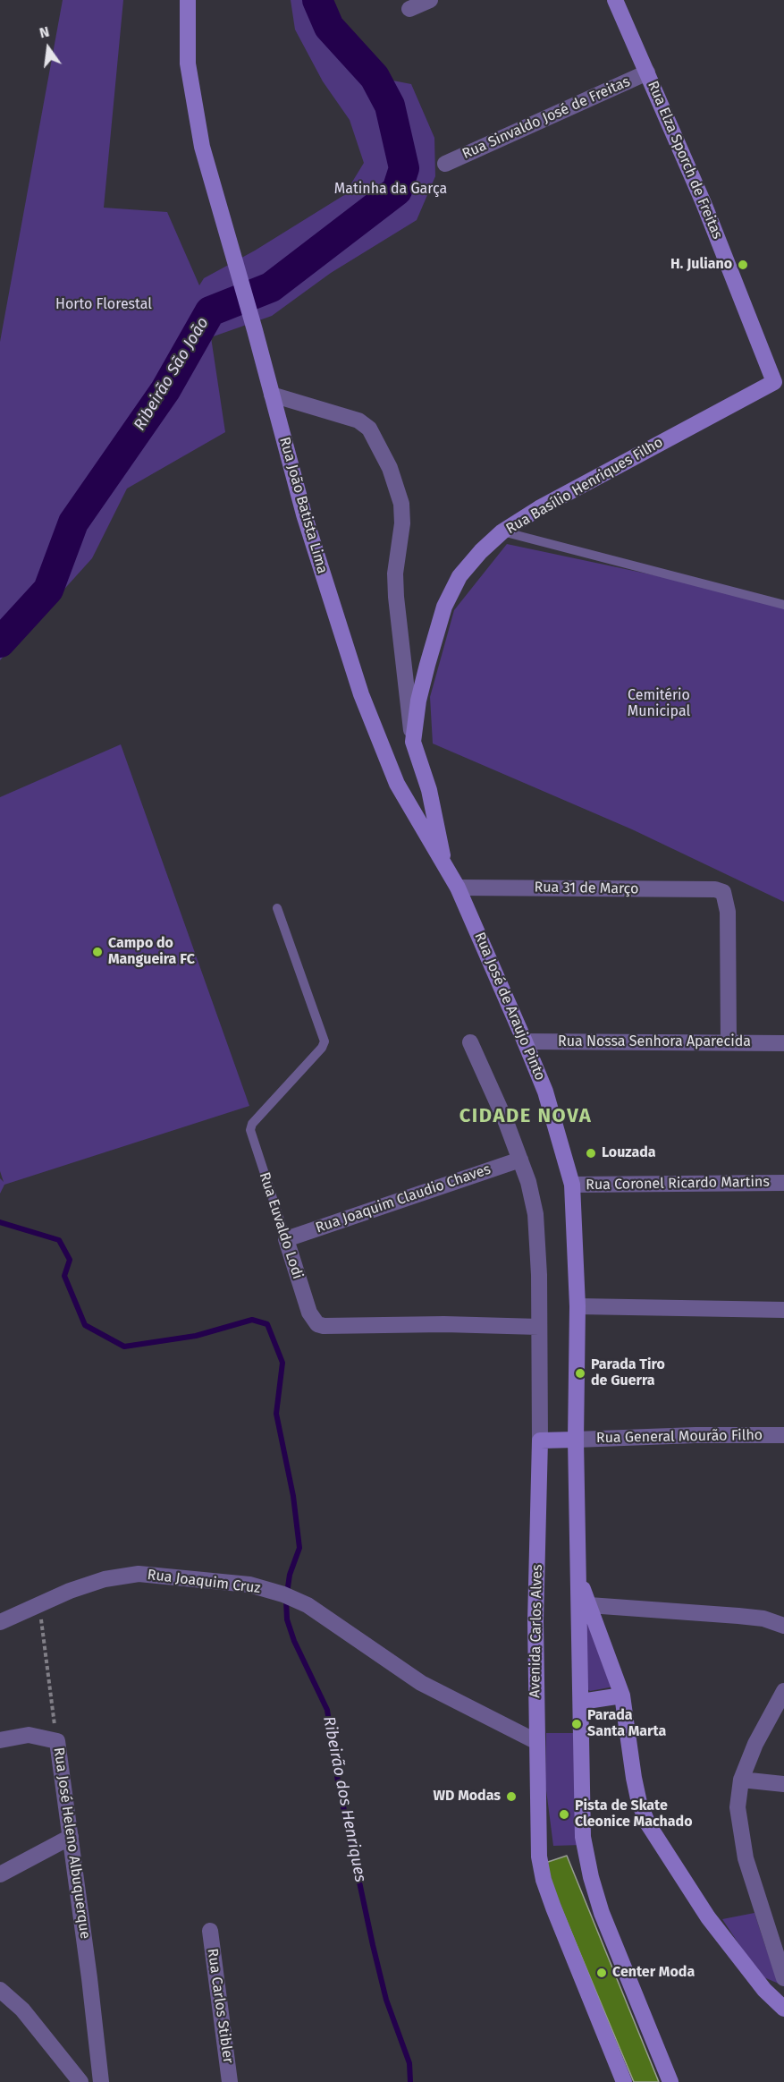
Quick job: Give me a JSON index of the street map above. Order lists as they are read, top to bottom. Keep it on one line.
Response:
{"streets":{"street":["Rua Sinvaldo José de Freitas","Rua Elza Sporch de Freitas","Rua Basílio Henriques Filho","Rua João Batista Lima","Rua 31 de Março","Rua José de Araujo Pinto","Rua Nossa Senhora Aparecida","Rua Coronel Ricardo Martins","Rua Joaquim Claudio Chaves","Rua Euvaldo Lodi","Rua General Mourão Filho","Rua Joaquim Cruz","Avenida Carlos Alves","Rua José Heleno Albuquerque","Rua Carlos Stibler"]},"crossings":[["Rua Sinvaldo José de Freitas","Rua Elza Sporch de Freitas"],["Rua Elza Sporch de Freitas","Rua Basílio Henriques Filho"],["Rua Basílio Henriques Filho","Rua José de Araujo Pinto"],["Rua João Batista Lima","Rua José de Araujo Pinto"],["Rua 31 de Março","Rua José de Araujo Pinto"],["Rua 31 de Março","Rua Nossa Senhora Aparecida"],["Rua José de Araujo Pinto","Rua Nossa Senhora Aparecida"],["Rua José de Araujo Pinto","Rua Coronel Ricardo Martins"],["Rua José de Araujo Pinto","Rua General Mourão Filho"],["Rua Joaquim Claudio Chaves","Rua Euvaldo Lodi"],["Rua Joaquim Cruz","Avenida Carlos Alves"],["Rua Joaquim Cruz","Rua José Heleno Albuquerque"]],"districts":["CIDADE NOVA"],"water":["Ribeirão São João","Ribeirão dos Henriques"],"parks":["Matinha da Garça","Horto Florestal","Cemitério Municipal"],"places":["H. Juliano","Campo do Mangueira FC","Louzada","Parada Tiro de Guerra","Parada Santa Marta","WD Modas","Pista de Skate Cleonice Machado","Center Moda"],"north":"top"}
